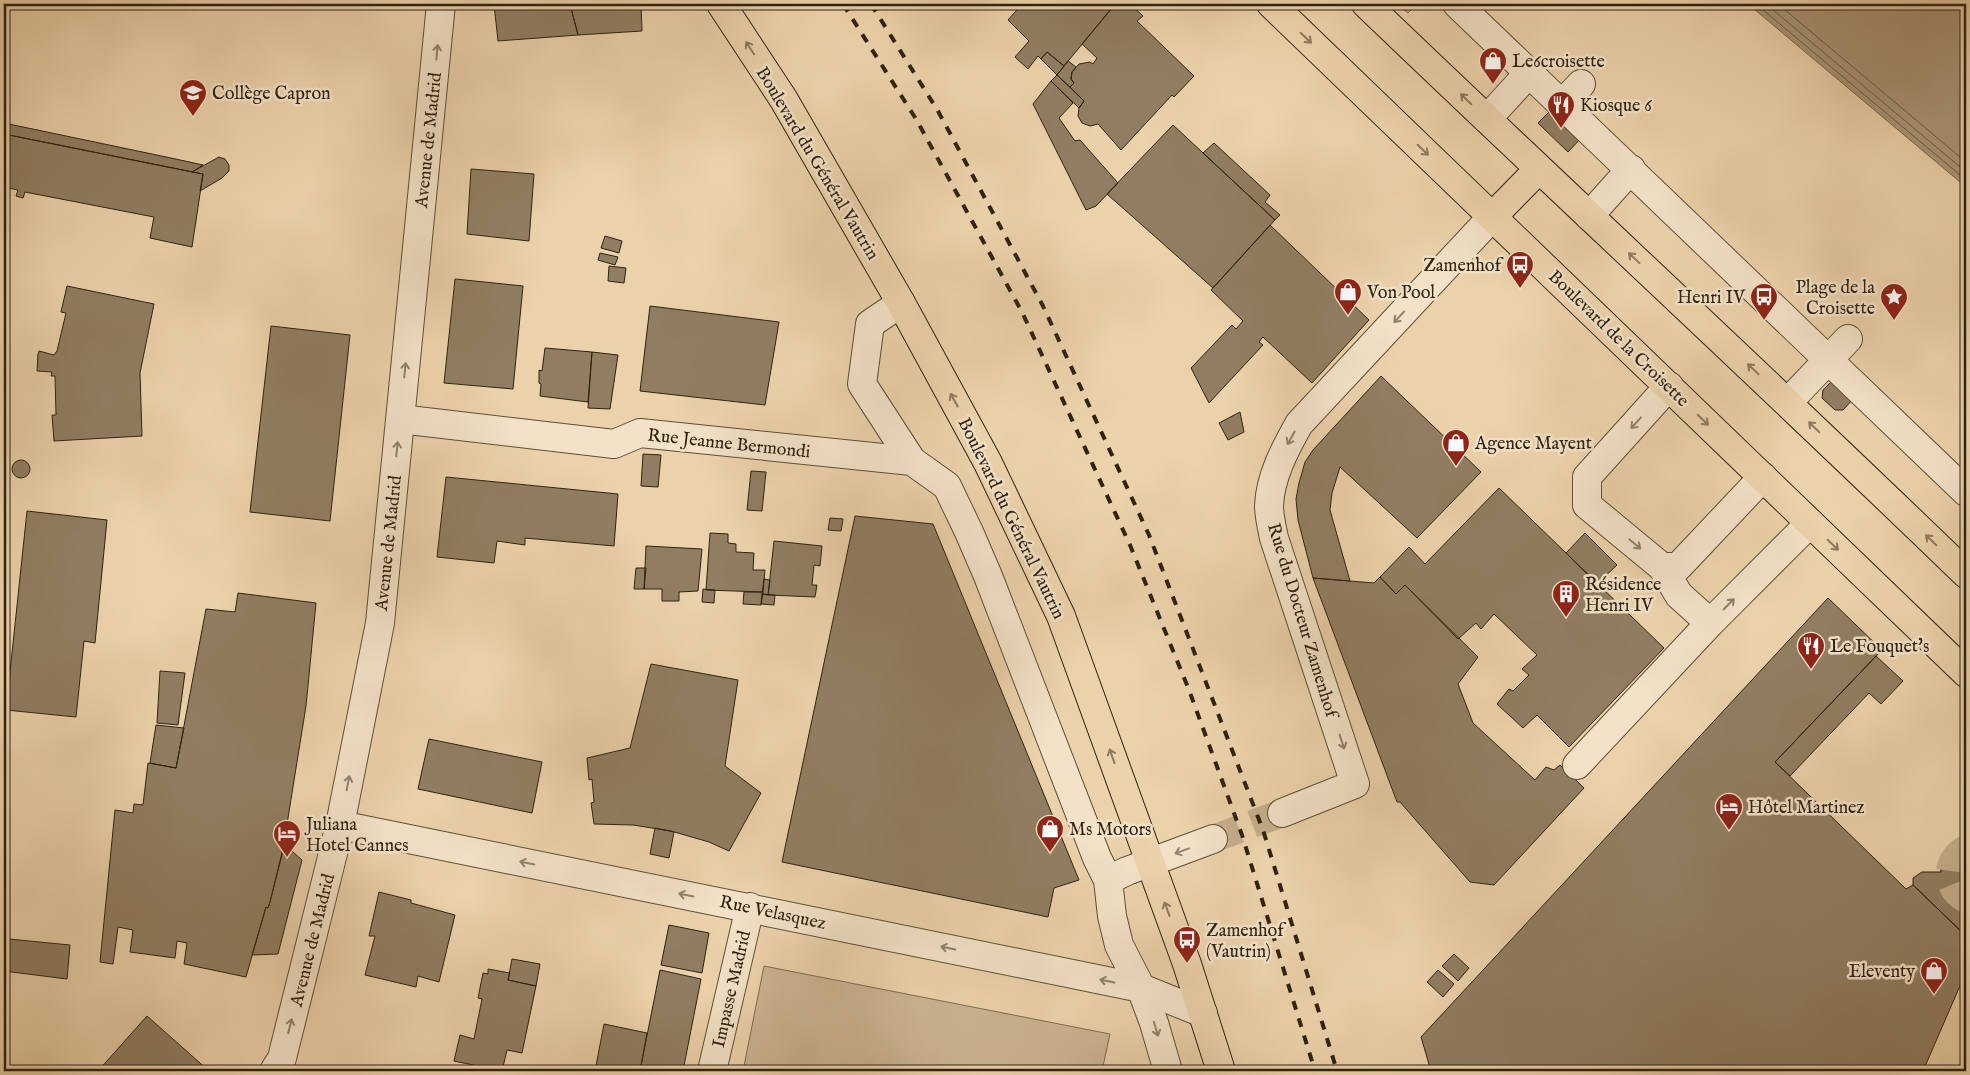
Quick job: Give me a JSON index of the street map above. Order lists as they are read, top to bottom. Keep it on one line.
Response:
{"streets":{"main road":["Boulevard du Général Vautrin","Boulevard de la Croisette"],"street":["Avenue de Madrid","Rue Jeanne Bermondi","Rue du Docteur Zamenhof","Rue Velasquez","Impasse Madrid"]},"crossings":[["Avenue de Madrid","Rue Jeanne Bermondi"],["Avenue de Madrid","Rue Velasquez"],["Boulevard du Général Vautrin","Rue Velasquez"],["Boulevard de la Croisette","Rue du Docteur Zamenhof"],["Rue Velasquez","Impasse Madrid"]],"one_way":["Avenue de Madrid","Boulevard du Général Vautrin","Rue du Docteur Zamenhof","Rue Velasquez"],"places":{"shop":["Le6croisette","Von Pool","Agence Mayent","Ms Motors","Eleventy"],"school or university":["Collège Capron"],"restaurant":["Kiosque 6","Le Fouquet's"],"bus stop":["Zamenhof","Henri IV","Zamenhof (Vautrin)"],"place":["Plage de la Croisette"],"building":["Résidence Henri IV"],"hotel":["Hôtel Martinez","Juliana Hotel Cannes"]}}
